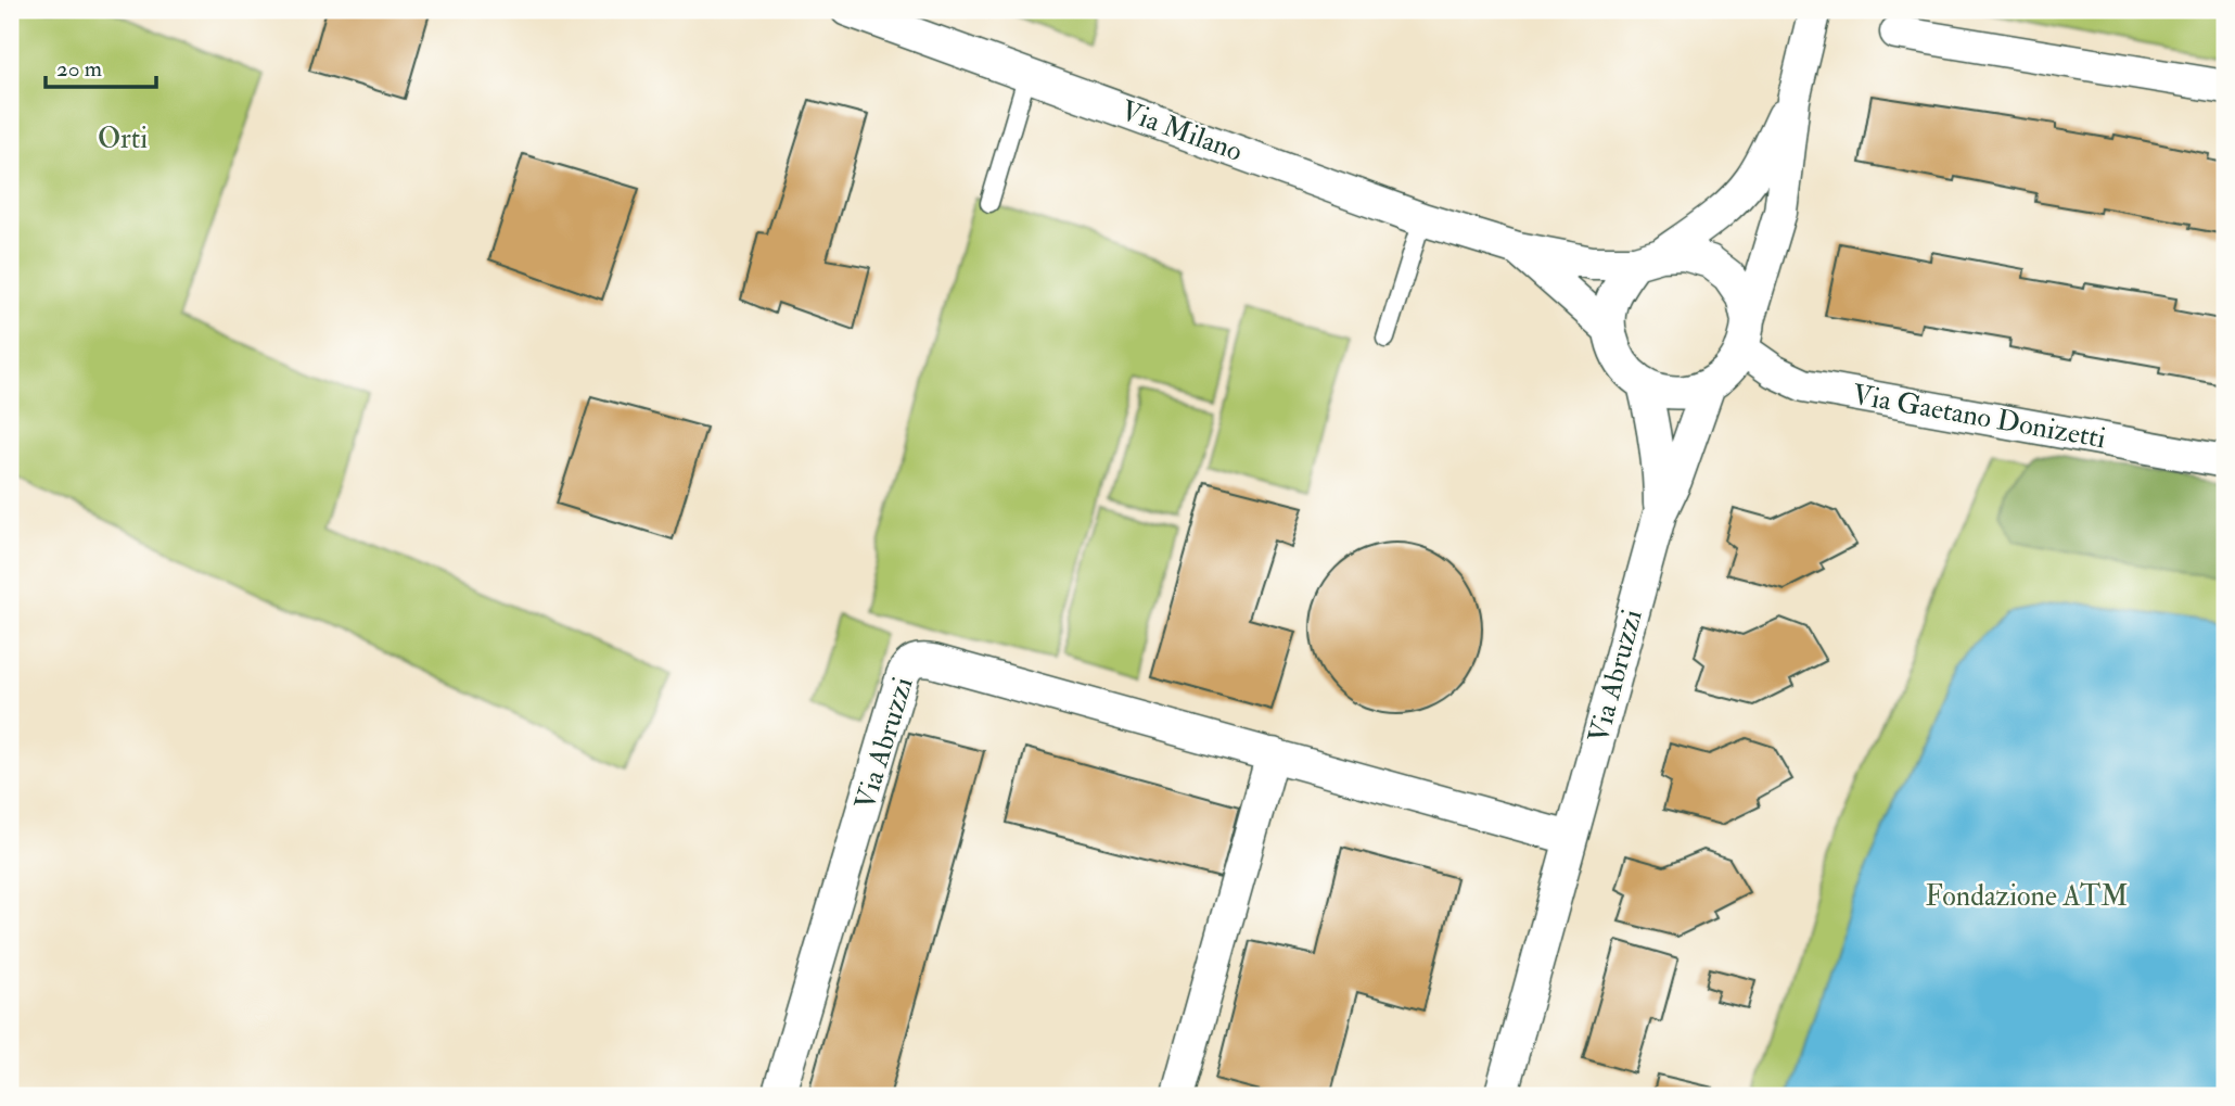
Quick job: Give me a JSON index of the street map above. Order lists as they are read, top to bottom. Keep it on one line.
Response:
{"streets":{"street":["Via Milano","Via Gaetano Donizetti","Via Abruzzi"]},"crossings":[["Via Milano","Via Gaetano Donizetti"],["Via Milano","Via Abruzzi"],["Via Gaetano Donizetti","Via Abruzzi"]],"parks":["Orti","Fondazione ATM"],"scale_bar":"20 m"}
